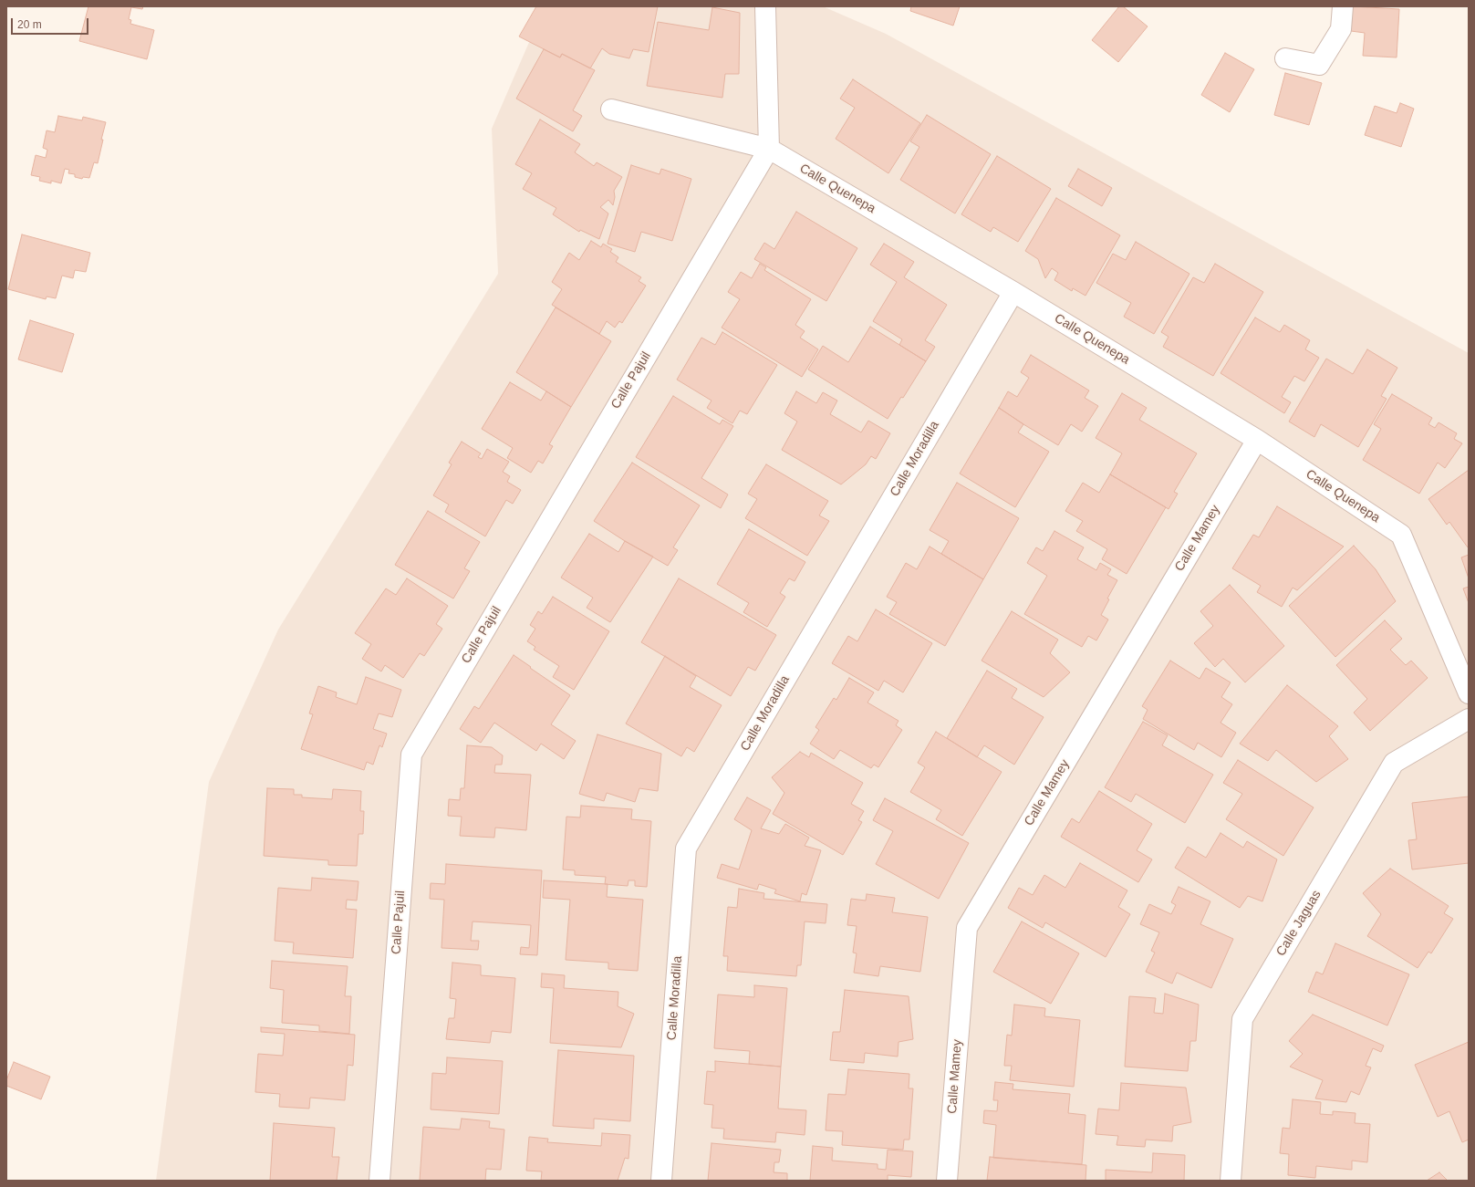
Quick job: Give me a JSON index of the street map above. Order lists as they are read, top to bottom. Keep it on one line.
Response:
{"streets":{"street":["Calle Quenepa","Calle Pajuil","Calle Moradilla","Calle Mamey","Calle Jaguas"]},"crossings":[["Calle Quenepa","Calle Pajuil"],["Calle Quenepa","Calle Moradilla"],["Calle Quenepa","Calle Mamey"]],"scale_bar":"20 m"}
